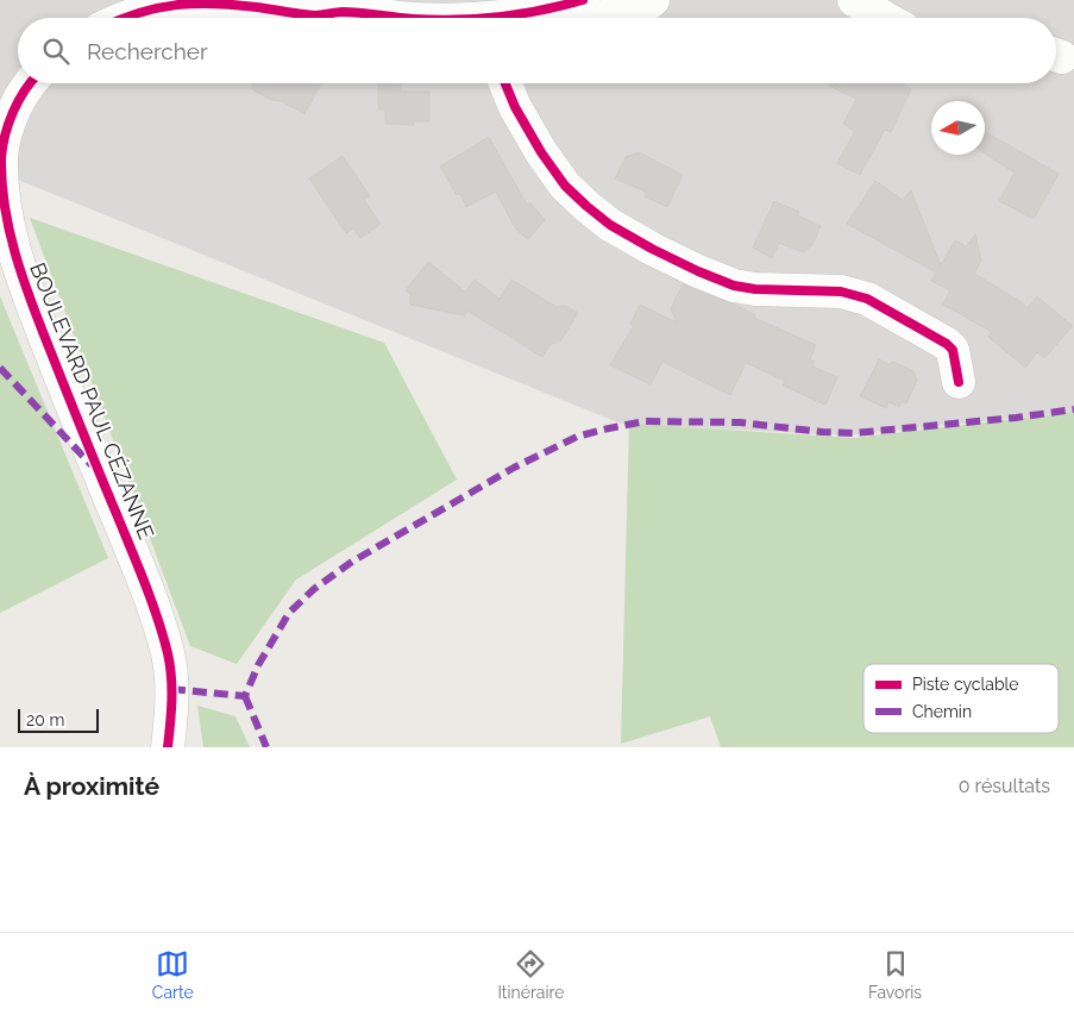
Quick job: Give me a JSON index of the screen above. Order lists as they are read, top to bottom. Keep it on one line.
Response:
{"streets":{"street":["BOULEVARD PAUL CÉZANNE"]},"legend":["Piste cyclable","Chemin"],"scale_bar":"20 m","north":"left","page":{"search":"Rechercher","scale":"20 m","heading":["À proximité","0 résultats"],"nav":["Carte","Itinéraire","Favoris"]}}
